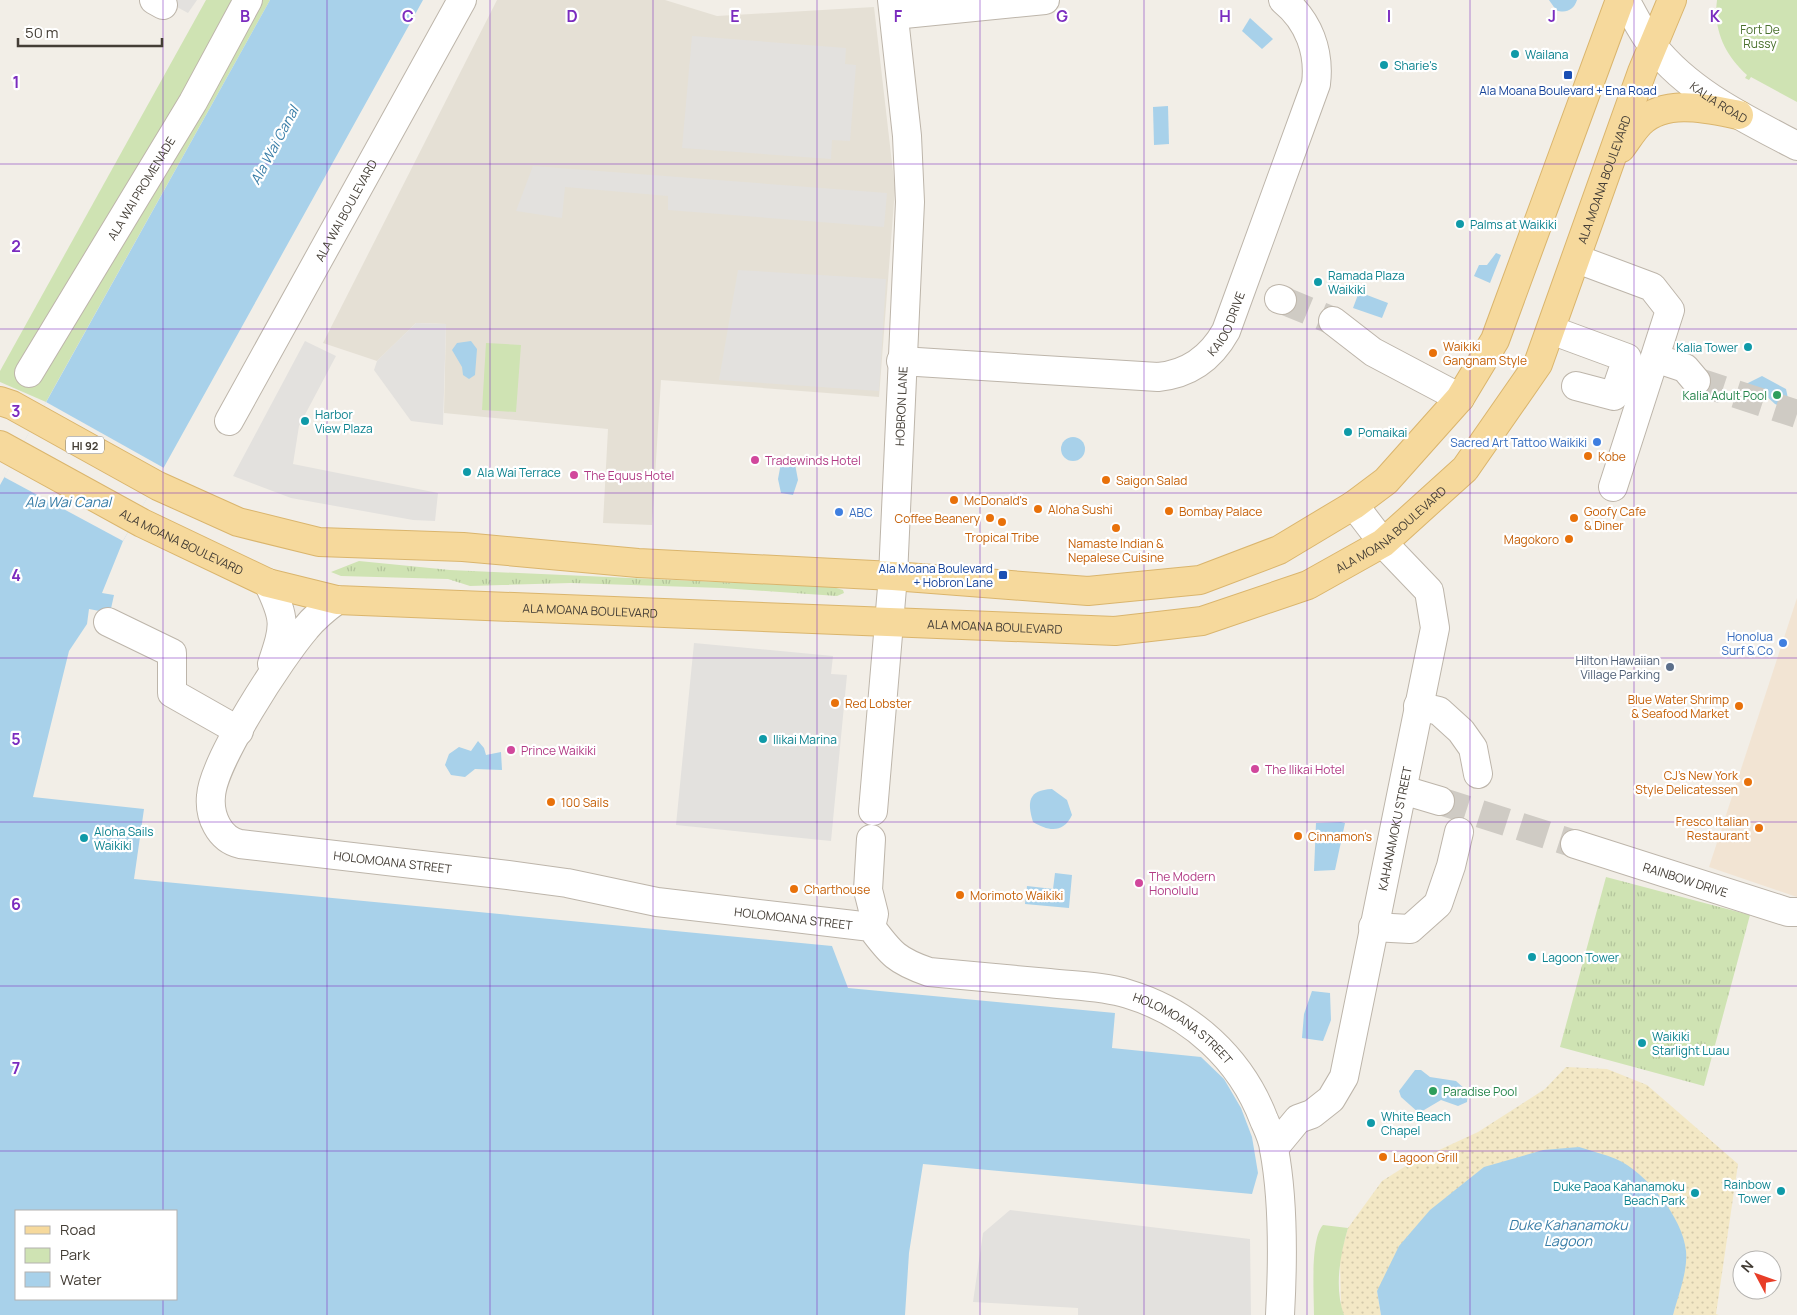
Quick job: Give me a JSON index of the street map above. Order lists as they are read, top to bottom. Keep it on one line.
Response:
{"streets":{"main road":["ALA MOANA BOULEVARD","HI 92"],"street":["KALIA ROAD","ALA WAI PROMENADE","ALA WAI BOULEVARD","KAIOO DRIVE","HOBRON LANE","KAHANAMOKU STREET","HOLOMOANA STREET","RAINBOW DRIVE"]},"crossings":[["KALIA ROAD","ALA MOANA BOULEVARD"],["ALA MOANA BOULEVARD","HOBRON LANE"],["ALA MOANA BOULEVARD","KAHANAMOKU STREET"],["ALA MOANA BOULEVARD","HOLOMOANA STREET"],["KAIOO DRIVE","HOBRON LANE"],["HOBRON LANE","HI 92"],["HI 92","KAHANAMOKU STREET"],["KAHANAMOKU STREET","HOLOMOANA STREET"]],"water":["Ala Wai Canal","Duke Kahanamoku Lagoon"],"parks":["Fort De Russy"],"places":{"other":["Wailana","Sharie's","Palms at Waikiki","Ramada Plaza Waikiki","Kalia Tower","Waikiki Gangnam Style","Kalia Adult Pool","Harbor View Plaza","Pomaikai","Sacred Art Tattoo Waikiki","Kobe","Tradewinds Hotel","Ala Wai Terrace","The Equus Hotel","Saigon Salad","McDonald's","Aloha Sushi","Bombay Palace","ABC","Coffee Beanery","Goofy Cafe & Diner","Tropical Tribe","Namaste Indian & Nepalese Cuisine","Magokoro","Honolua Surf & Co","Hilton Hawaiian Village Parking","Red Lobster","Blue Water Shrimp & Seafood Market","Ilikai Marina","Prince Waikiki","The Ilikai Hotel","CJ’s New York Style Delicatessen","100 Sails","Fresco Italian Restaurant","Cinnamon's","Aloha Sails Waikiki","The Modern Honolulu","Charthouse","Morimoto Waikiki","Lagoon Tower","Waikiki Starlight Luau","Paradise Pool","White Beach Chapel","Lagoon Grill","Rainbow Tower","Duke Paoa Kahanamoku Beach Park"],"transit":["Ala Moana Boulevard + Ena Road","Ala Moana Boulevard + Hobron Lane"]},"legend":["Road","Park","Water"],"scale_bar":"50 m","north":"top left","grid":{"columns":["B","C","D","E","F","G","H","I","J","K"],"rows":["1","2","3","4","5","6","7"]}}
